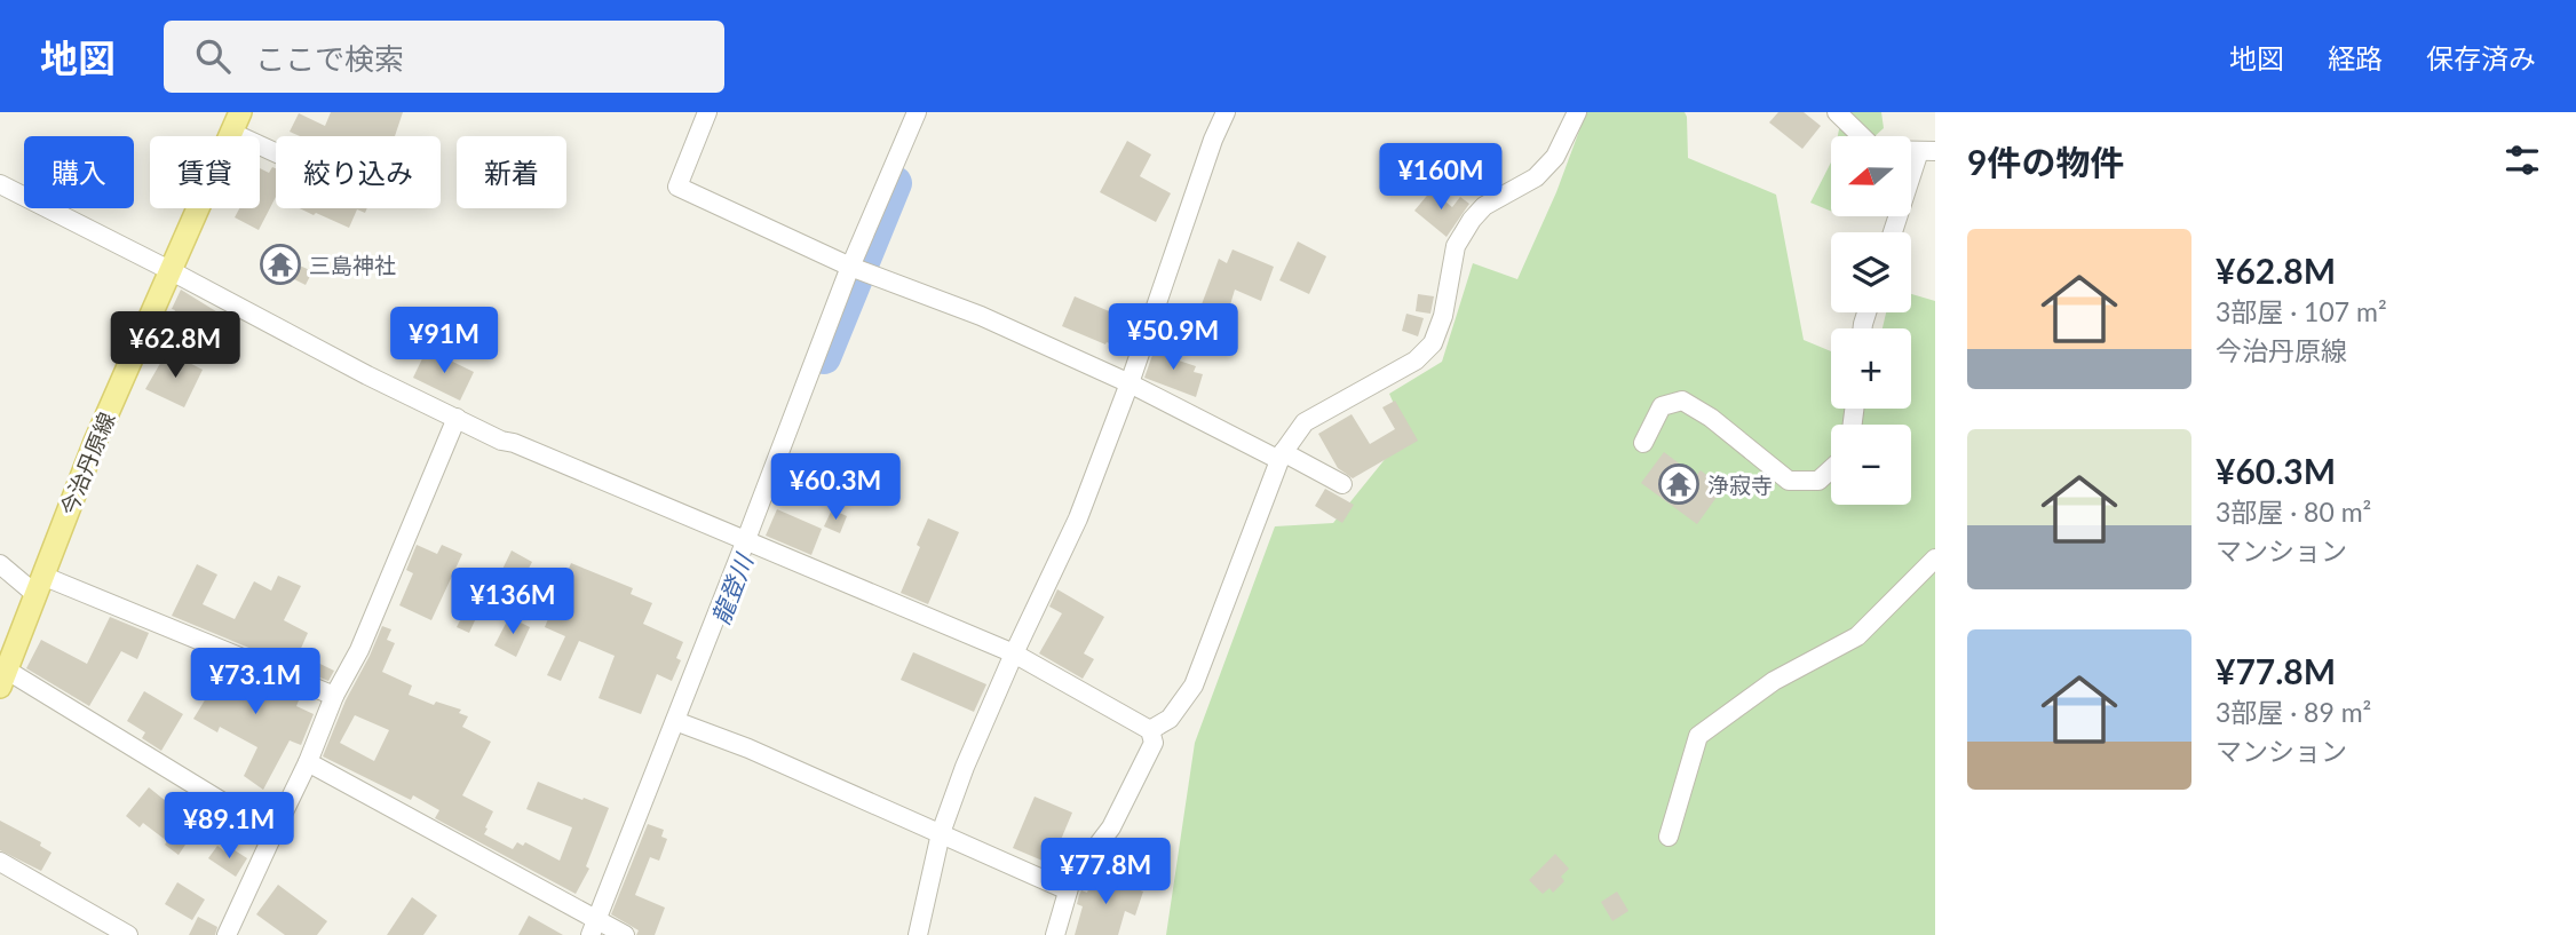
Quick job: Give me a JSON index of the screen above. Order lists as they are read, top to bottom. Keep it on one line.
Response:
{"streets":{"main road":["今治丹原線"]},"water":["龍登川"],"places":{"temple":["三島神社","浄寂寺"]},"north":"left","page":{"header":"地図","search":"ここで検索","nav":["地図","経路","保存済み"],"heading":"9件の物件","map_buttons":["+","−"],"chip":["購入","賃貸","絞り込み","新着"],"price":["¥160M","¥50.9M","¥91M","¥62.8M","¥60.3M","¥136M","¥73.1M","¥89.1M","¥77.8M"],"list":[{"name":"¥62.8M","note":"3部屋 · 107 m² · 今治丹原線"},{"name":"¥60.3M","note":"3部屋 · 80 m² · マンション"},{"name":"¥77.8M","note":"3部屋 · 89 m² · マンション"}]}}
